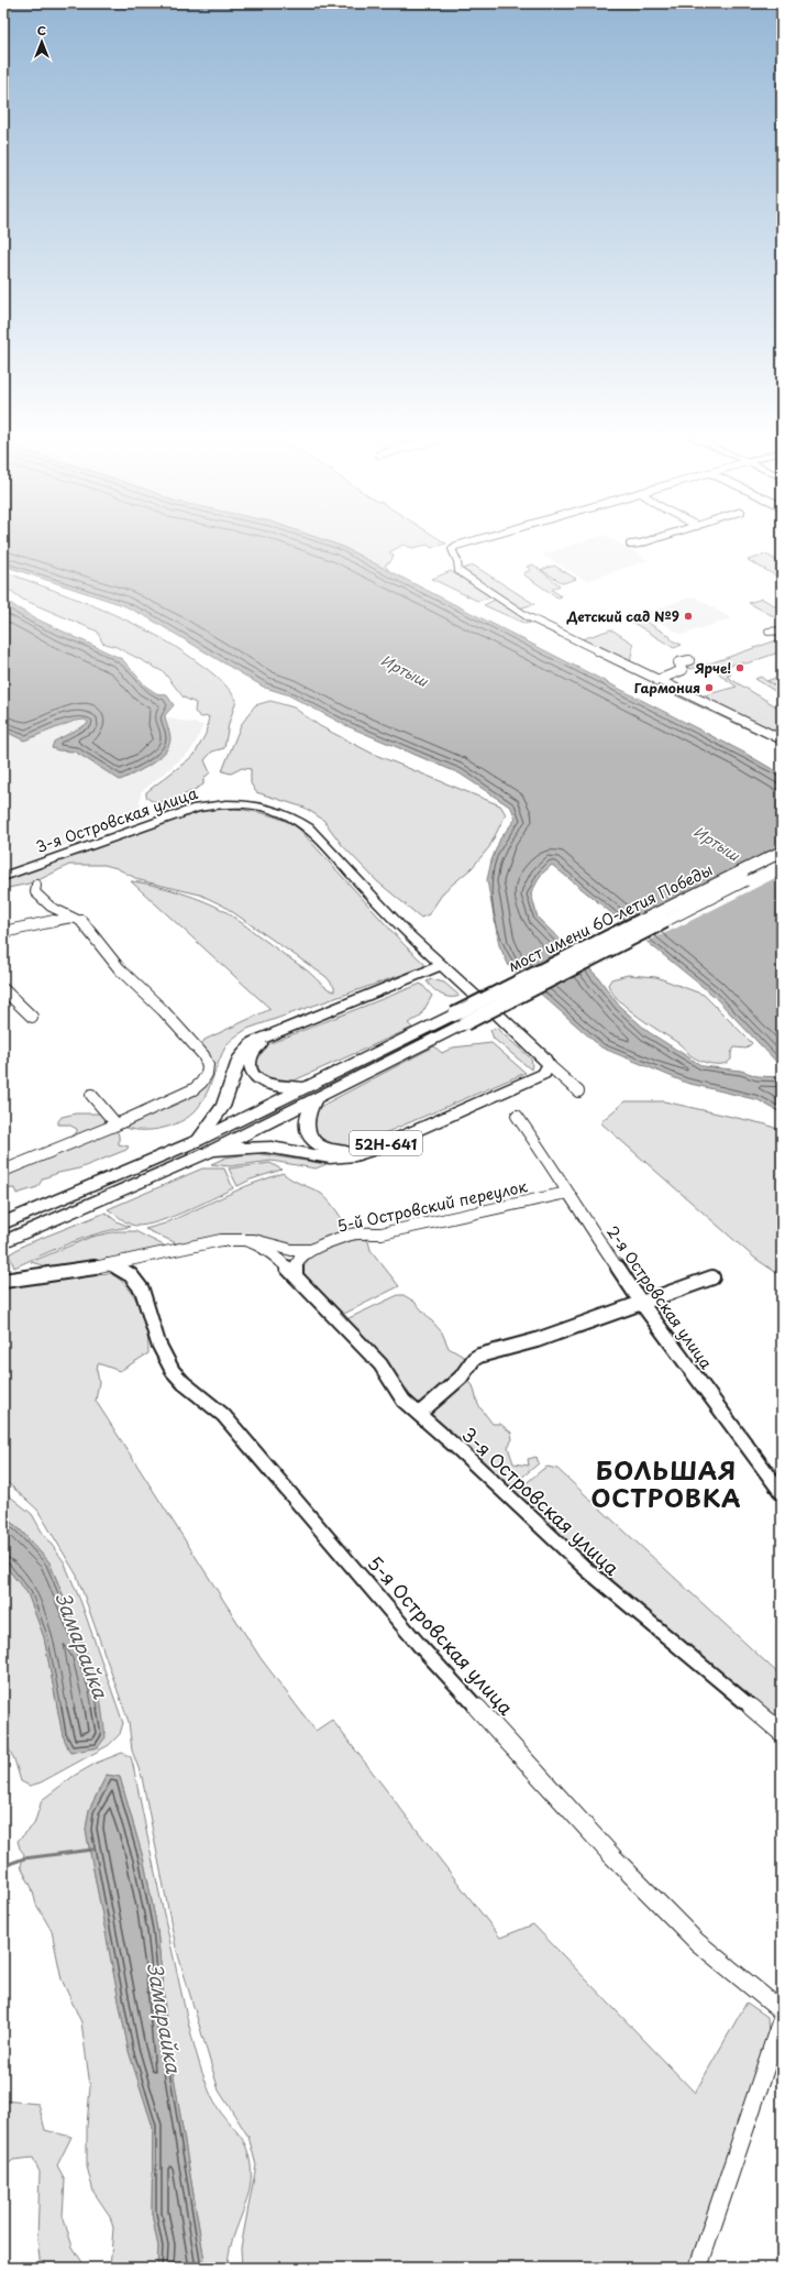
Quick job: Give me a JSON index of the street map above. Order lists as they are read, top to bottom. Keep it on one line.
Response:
{"streets":{"main road":["3-я Островская улица","мост имени 60-летия Победы","52Н-641"],"street":["5-й Островский переулок","2-я Островская улица","5-я Островская улица"]},"crossings":[["3-я Островская улица","52Н-641"],["3-я Островская улица","5-й Островский переулок"],["5-й Островский переулок","2-я Островская улица"]],"districts":["БОЛЬШАЯ ОСТРОВКА"],"water":["Иртыш","Замарайка"],"places":["Детский сад №9","Ярче!","Гармония"],"north":"top"}
